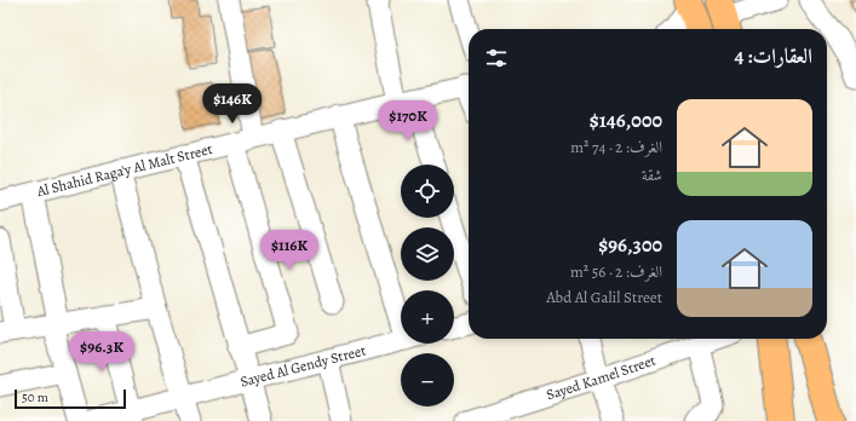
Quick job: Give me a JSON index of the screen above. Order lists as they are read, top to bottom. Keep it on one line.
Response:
{"streets":{"street":["Al Shahid Raga'y Al Malt Street","Sayed Al Gendy Street","Sayed Kamel Street"]},"scale_bar":"50 m","page":{"heading":"العقارات: 4","price":["$146K","$170K","$116K","$96.3K"],"list":[{"name":"$146,000","note":"الغرف: 2 · 74 m² · شقة"},{"name":"$96,300","note":"الغرف: 2 · 56 m² · Abd Al Galil Street"}],"map_buttons":["+","−"],"scale":"50 m"}}
